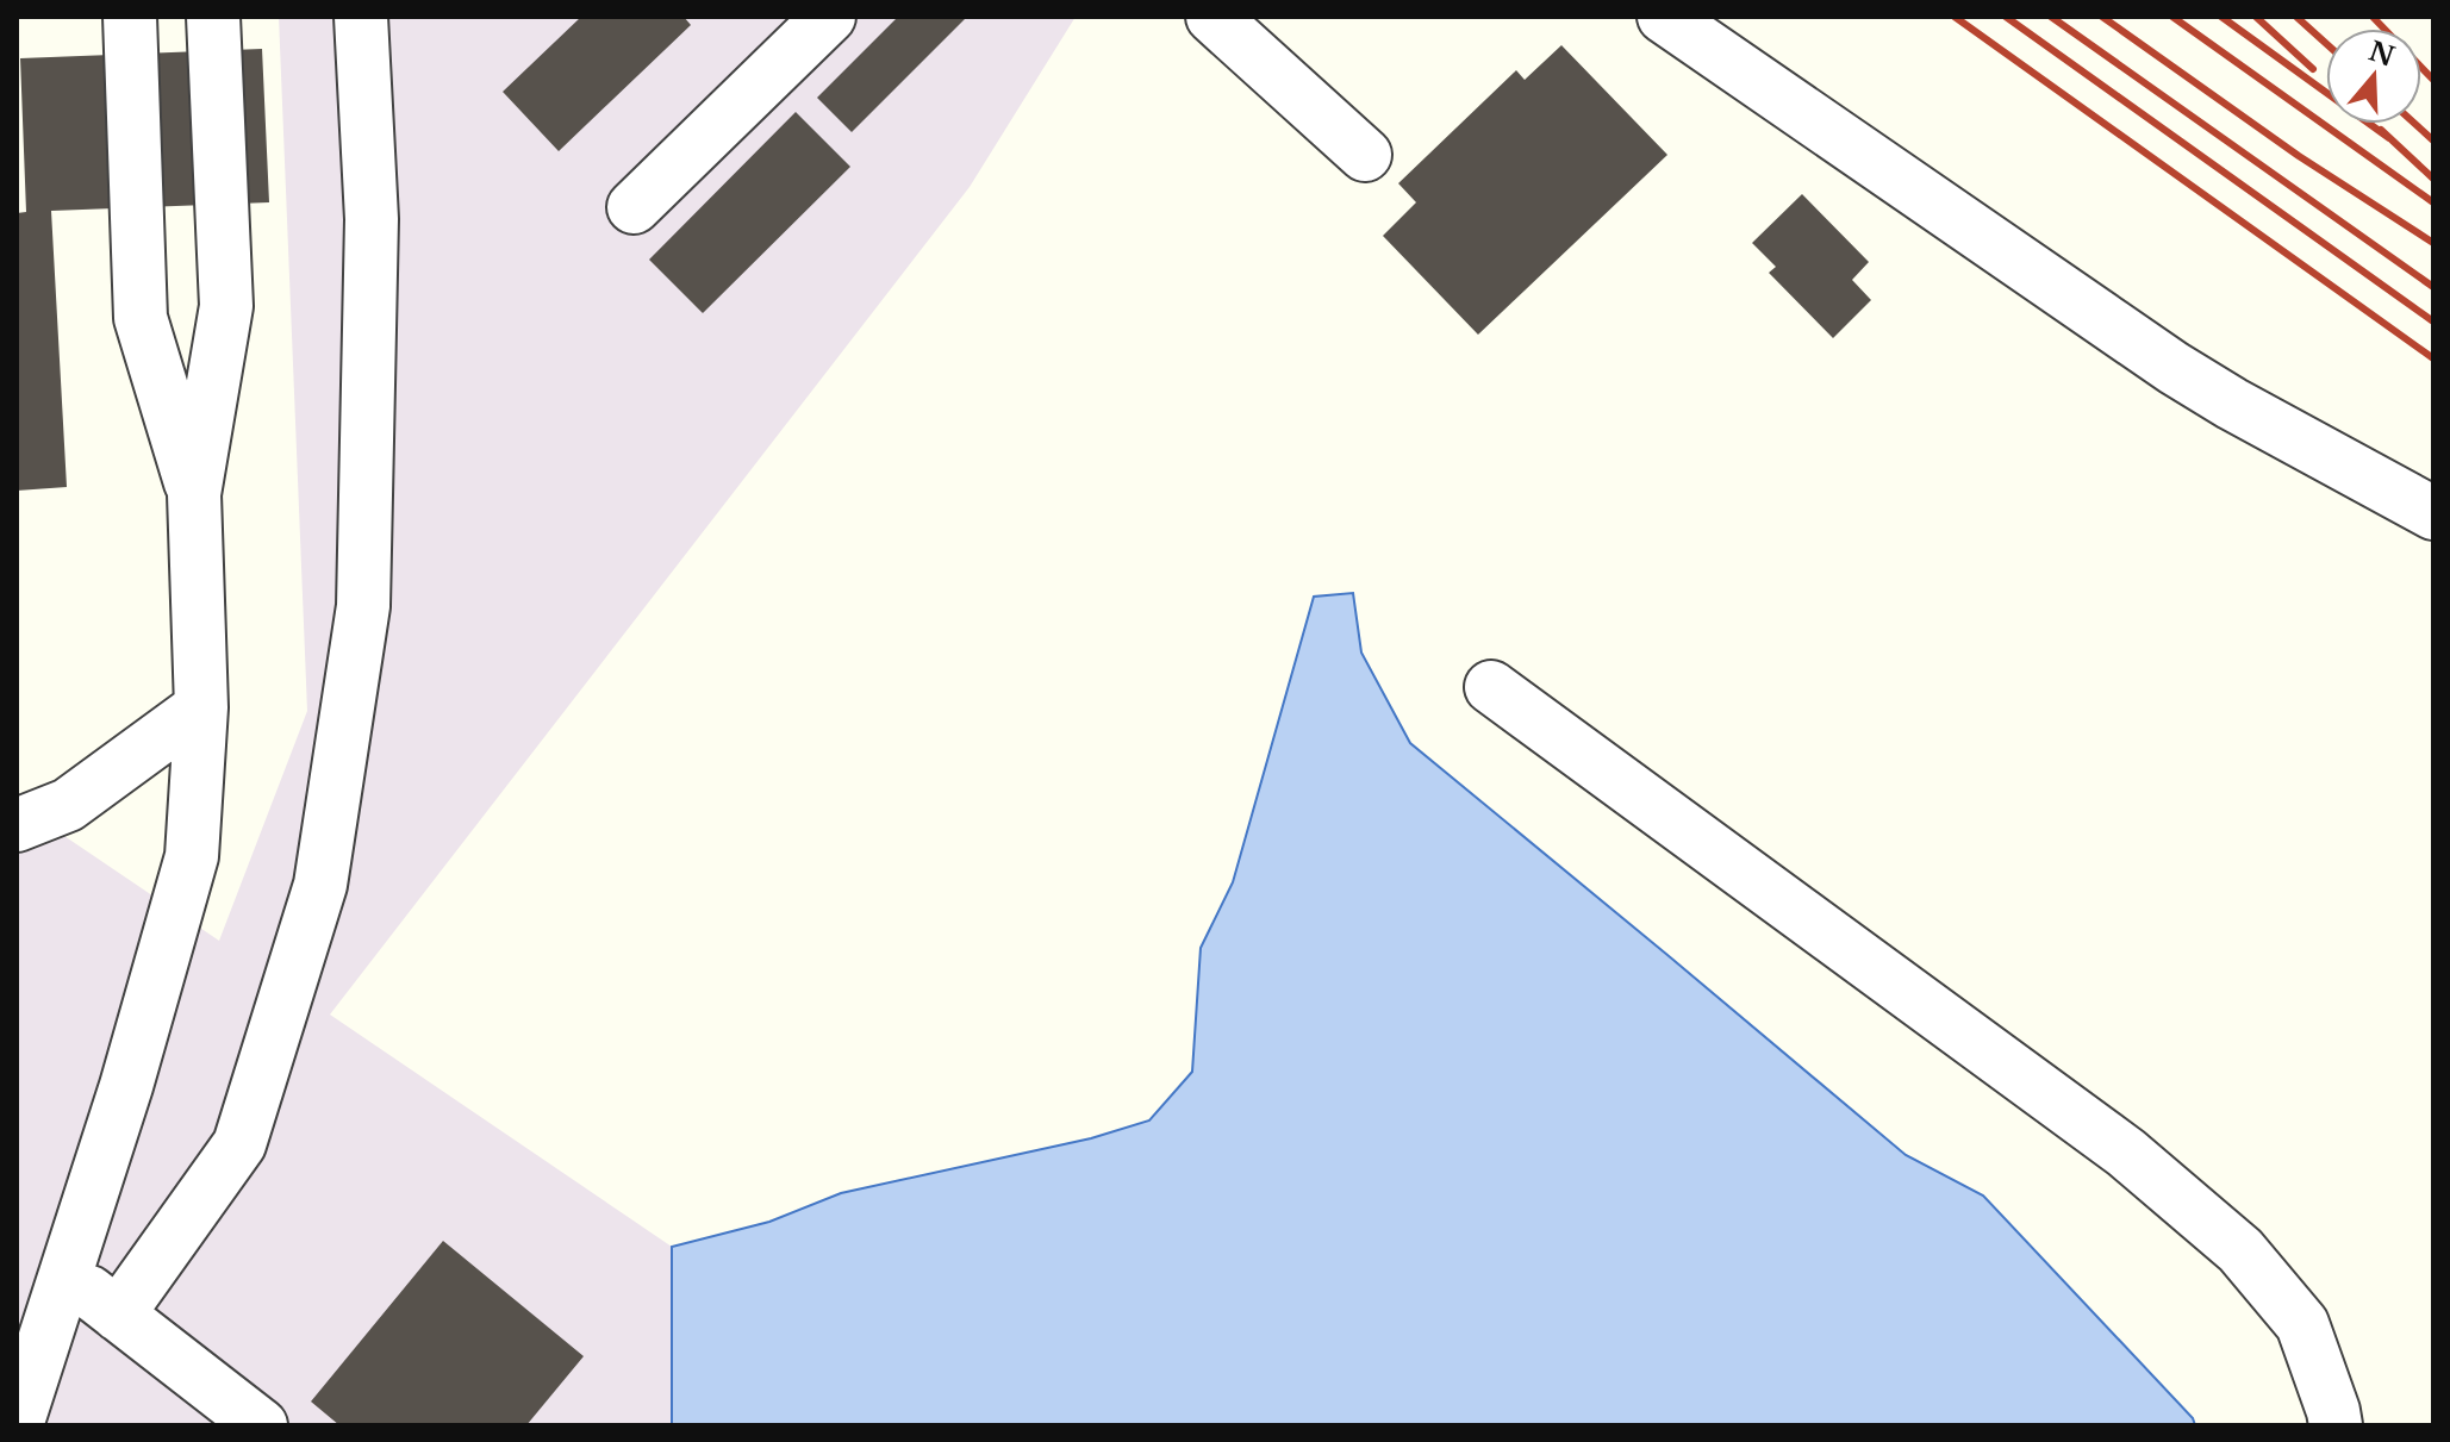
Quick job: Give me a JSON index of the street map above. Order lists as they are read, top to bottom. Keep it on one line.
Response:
{"north":"top"}
